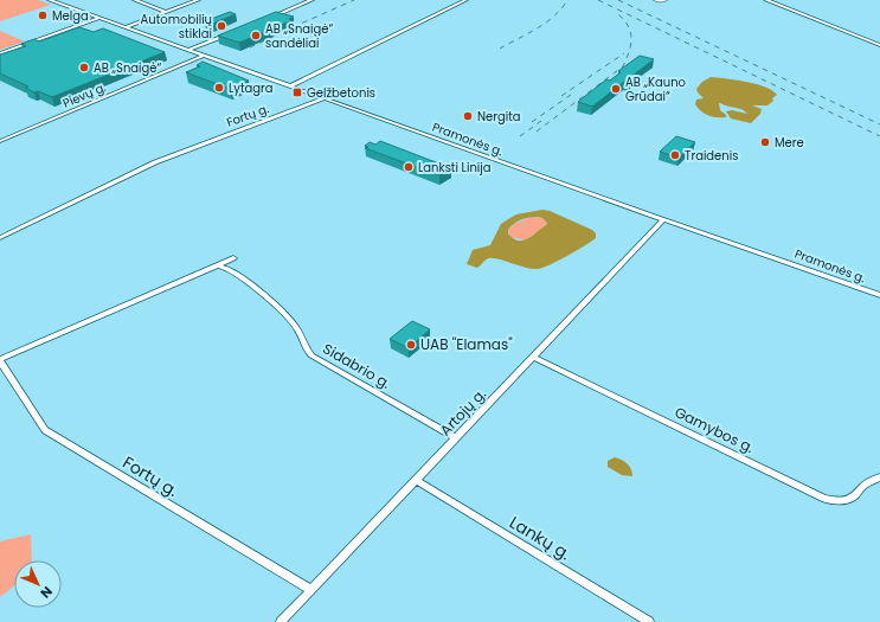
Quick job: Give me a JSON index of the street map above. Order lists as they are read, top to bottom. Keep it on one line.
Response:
{"streets":{"street":["Pievų g.","Fortų g.","Pramonės g.","Sidabrio g.","Artojų g.","Gamybos g.","Lankų g."]},"crossings":[["Pievų g.","Pramonės g."],["Fortų g.","Pramonės g."],["Fortų g.","Artojų g."],["Pramonės g.","Artojų g."],["Sidabrio g.","Artojų g."],["Artojų g.","Gamybos g."],["Artojų g.","Lankų g."]],"places":{"other":["Melga","Automobilių stiklai","AB „Snaigė“ sandėliai","AB „Snaigė“","Lytagra","AB „Kauno Grūdai“","Nergita","Mere","Traidenis","Lanksti Linija","UAB \"Elamas\""],"transit":["Gelžbetonis"]},"north":"bottom right"}
